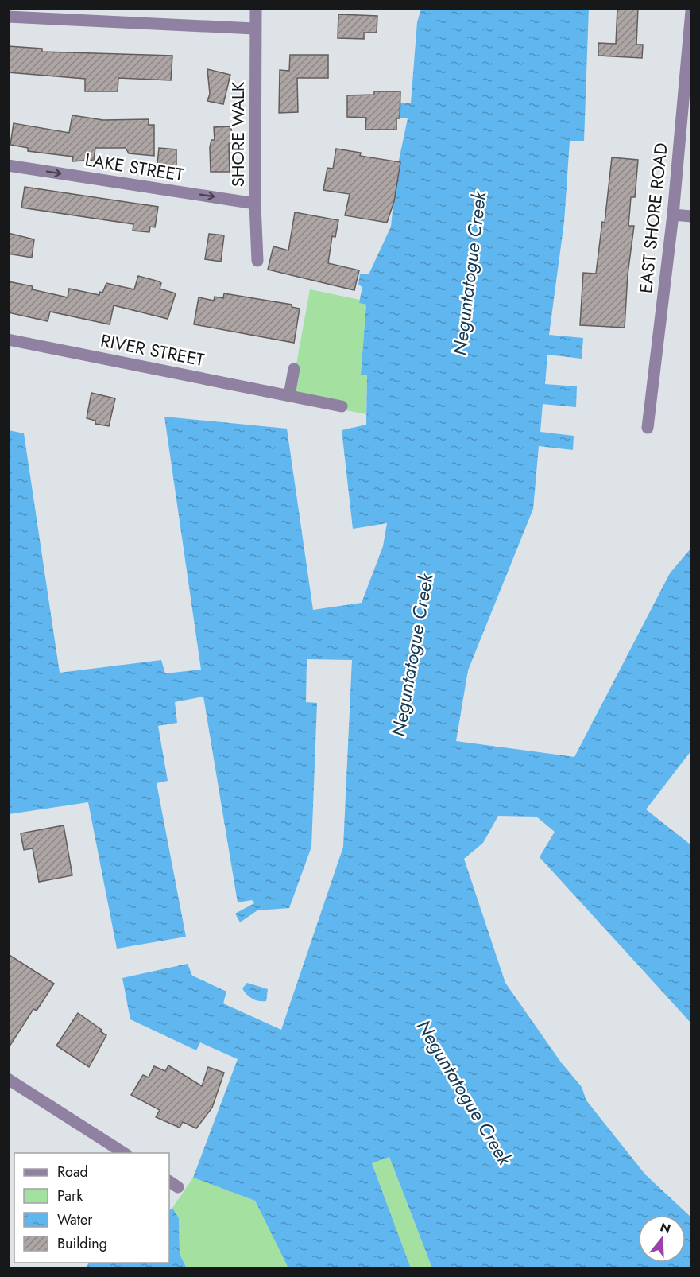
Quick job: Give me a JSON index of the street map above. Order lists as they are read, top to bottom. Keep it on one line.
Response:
{"streets":{"street":["SHORE WALK","LAKE STREET","EAST SHORE ROAD","RIVER STREET"]},"crossings":[["SHORE WALK","LAKE STREET"]],"one_way":["LAKE STREET"],"water":["Neguntatogue Creek"],"legend":["Road","Park","Water","Building"],"north":"top"}
